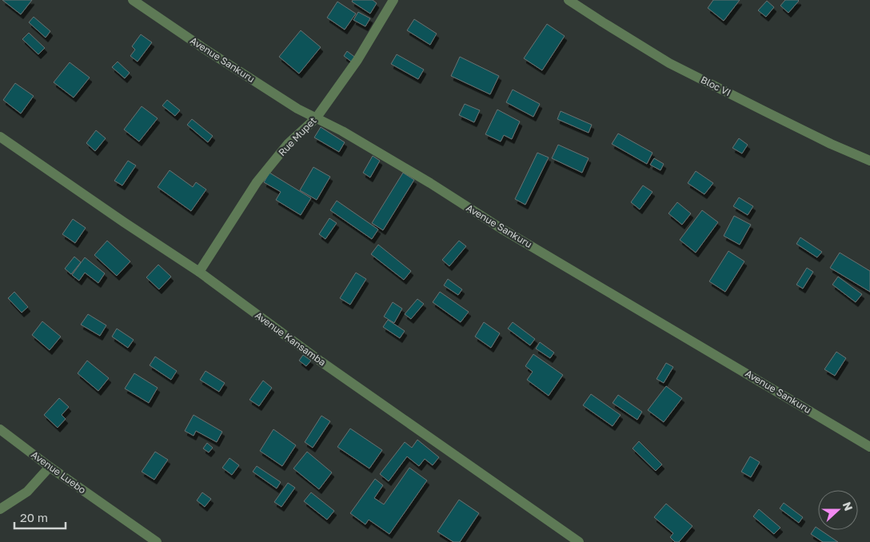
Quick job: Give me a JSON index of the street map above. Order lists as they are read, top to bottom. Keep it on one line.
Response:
{"streets":{"street":["Avenue Sankuru","Bloc VI","Rue Mupet","Avenue Kansamba","Avenue Luebo"]},"crossings":[["Avenue Sankuru","Rue Mupet"],["Rue Mupet","Avenue Kansamba"]],"scale_bar":"20 m","north":"right"}
